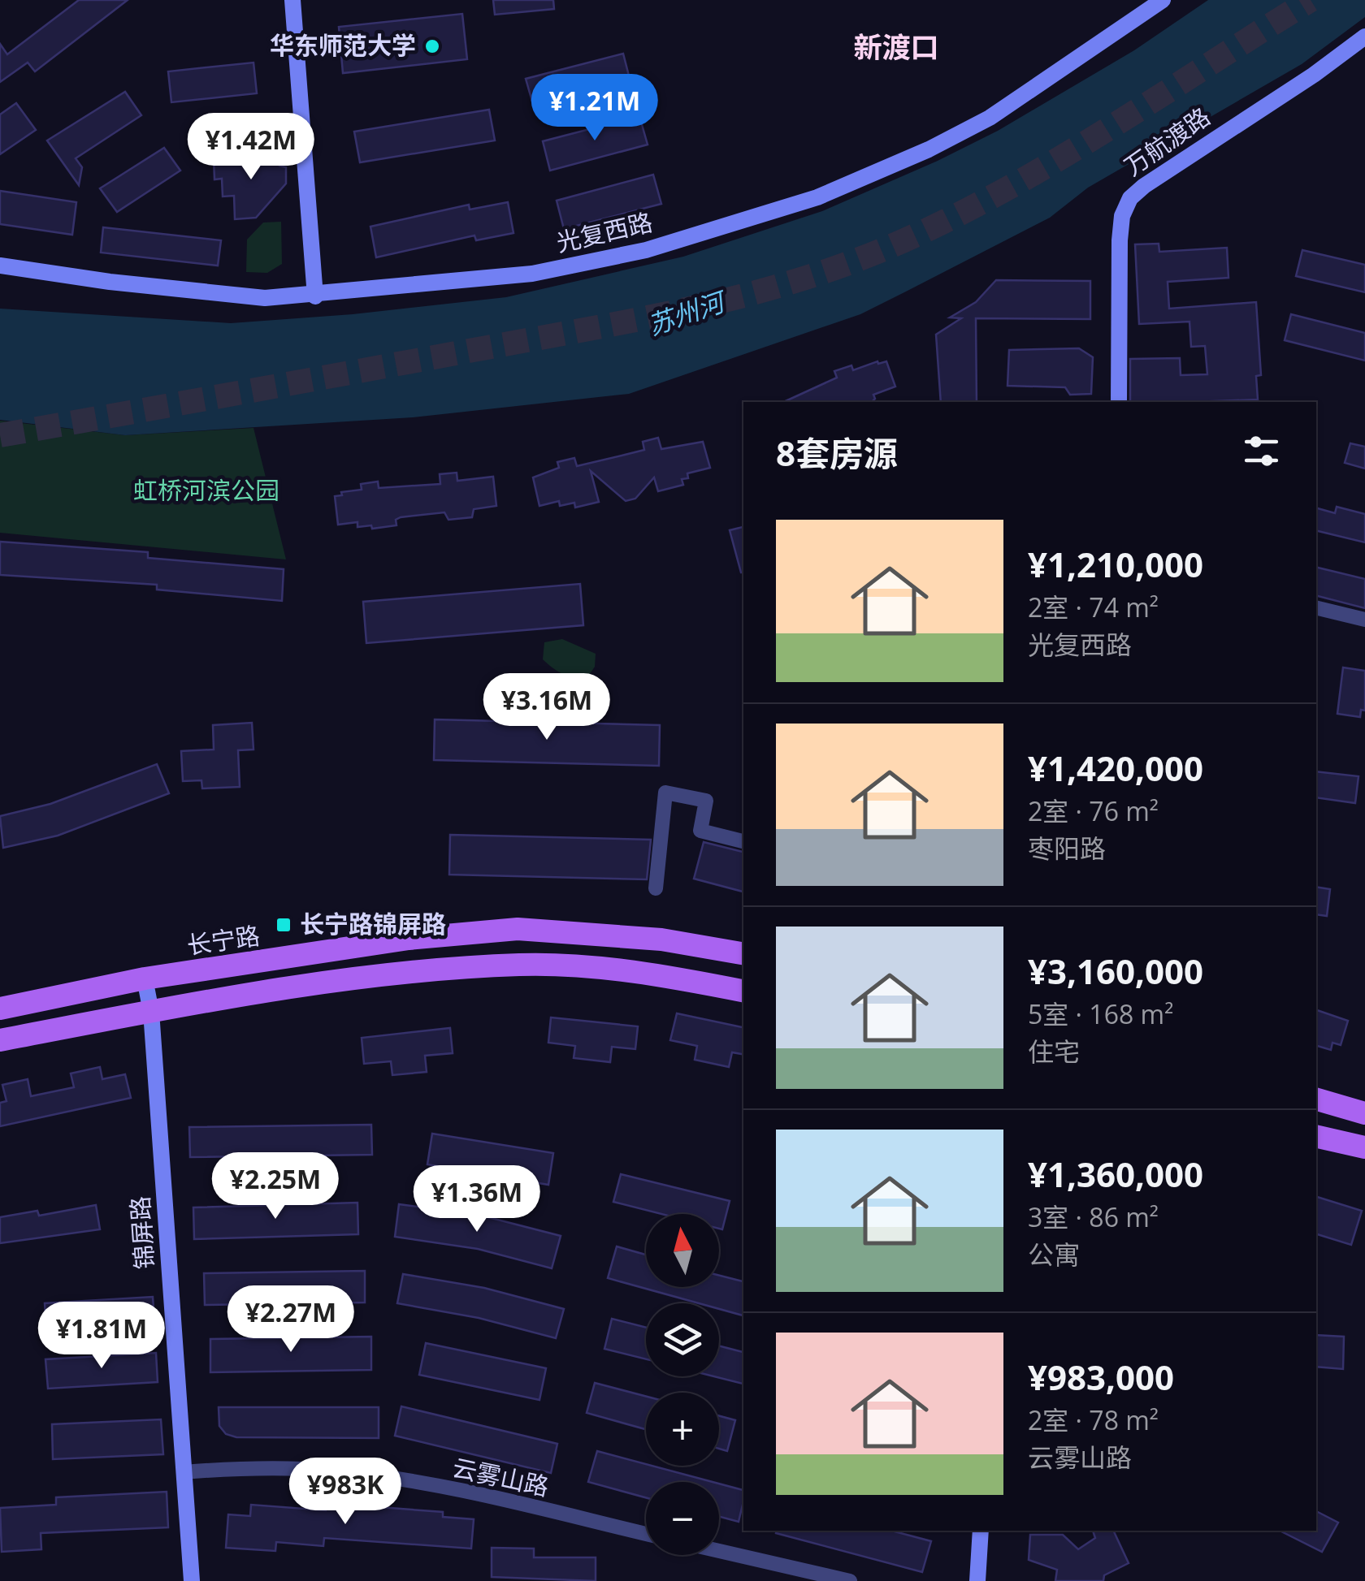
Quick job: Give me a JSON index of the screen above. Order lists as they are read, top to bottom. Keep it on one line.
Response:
{"streets":{"main road":["长宁路"],"street":["万航渡路","光复西路","锦屏路","云雾山路"]},"crossings":[["长宁路","锦屏路"],["锦屏路","云雾山路"]],"districts":["新渡口"],"water":["苏州河"],"parks":["虹桥河滨公园"],"places":{"other":["华东师范大学"],"transit":["长宁路锦屏路"]},"north":"top","page":{"price":["¥1.21M","¥1.42M","¥3.16M","¥2.25M","¥1.36M","¥2.27M","¥1.81M","¥983K"],"heading":"8套房源","list":[{"name":"¥1,210,000","note":"2室 · 74 m² · 光复西路"},{"name":"¥1,420,000","note":"2室 · 76 m² · 枣阳路"},{"name":"¥3,160,000","note":"5室 · 168 m² · 住宅"},{"name":"¥1,360,000","note":"3室 · 86 m² · 公寓"},{"name":"¥983,000","note":"2室 · 78 m² · 云雾山路"}],"map_buttons":["+","−"]}}
